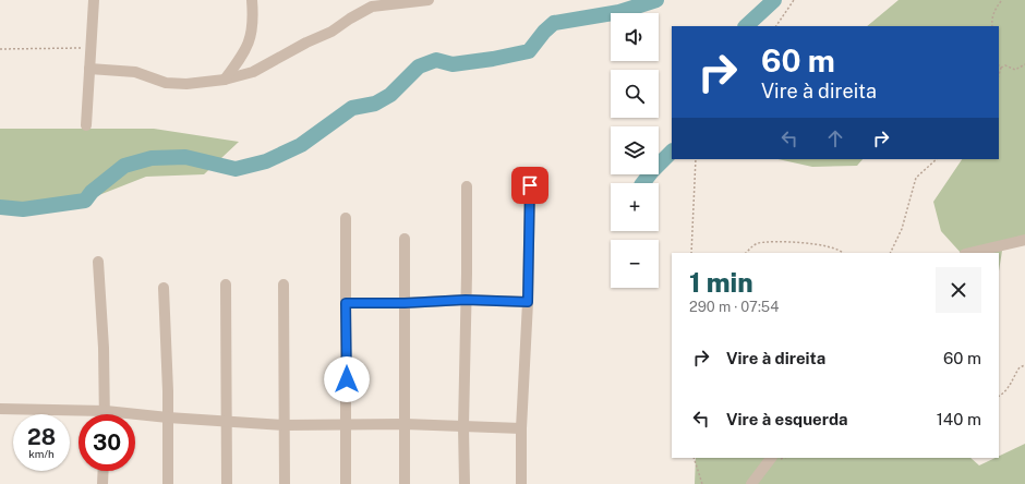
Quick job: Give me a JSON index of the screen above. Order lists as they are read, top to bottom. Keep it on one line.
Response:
{"page":{"map_buttons":["+","−"],"turn":["60 m","Vire à direita"],"heading":["1 min","290 m · 07:54"],"list":[{"name":"Vire à direita","value":"60 m"},{"name":"Vire à esquerda","value":"140 m"}],"speed":"28 km/h","limit":"30"}}
